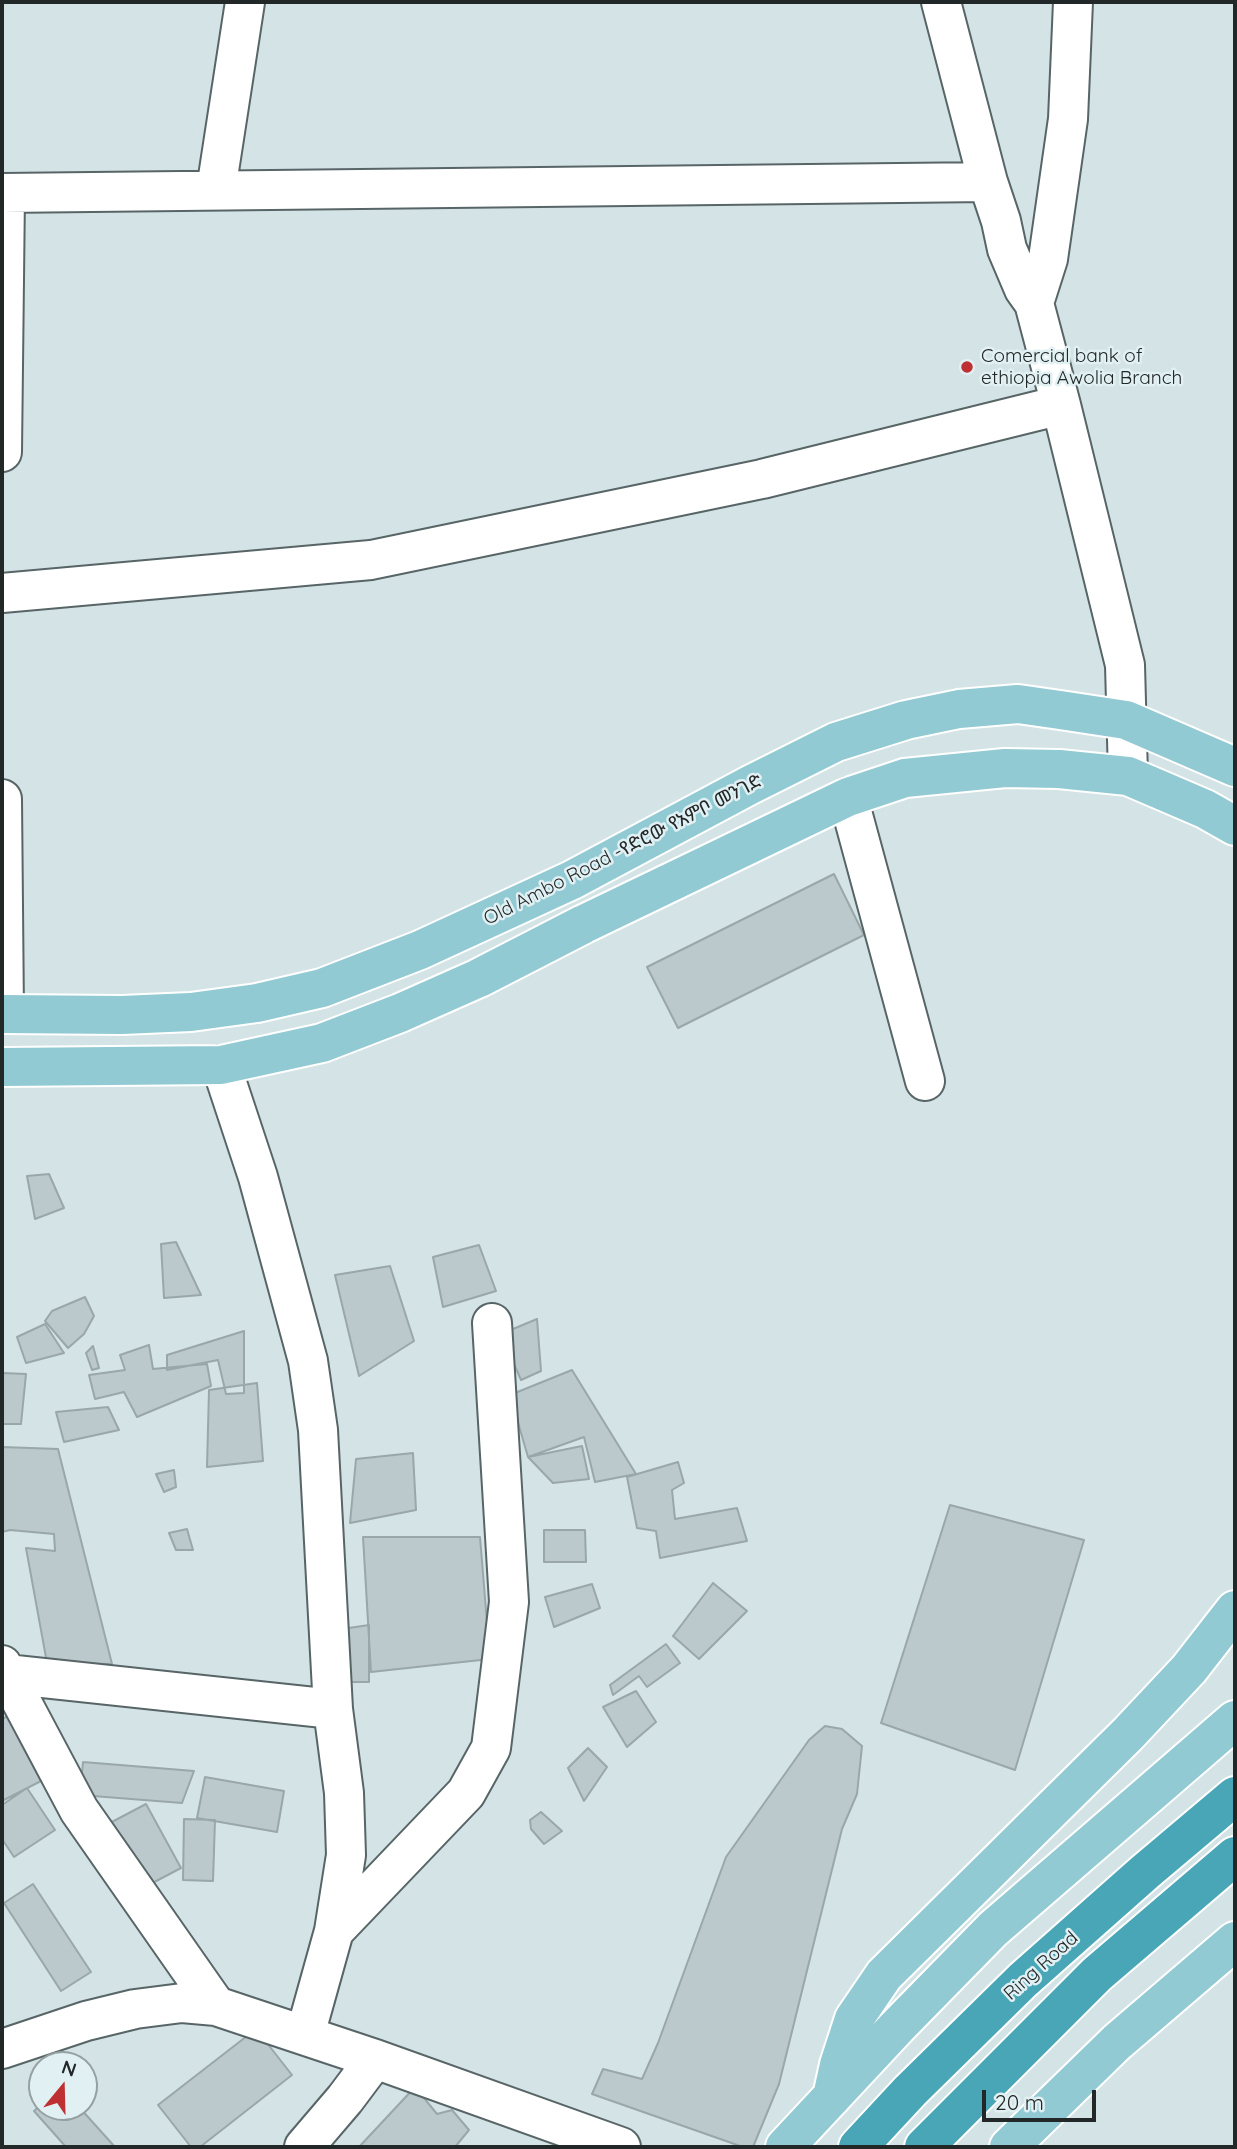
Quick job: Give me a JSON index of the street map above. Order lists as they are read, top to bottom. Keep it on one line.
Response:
{"streets":{"highway":["Ring Road"],"main road":["Old Ambo Road -የድሮው የአምቦ መንገድ"]},"places":["Comercial bank of ethiopia Awolia Branch"],"scale_bar":"20 m","north":"top"}
